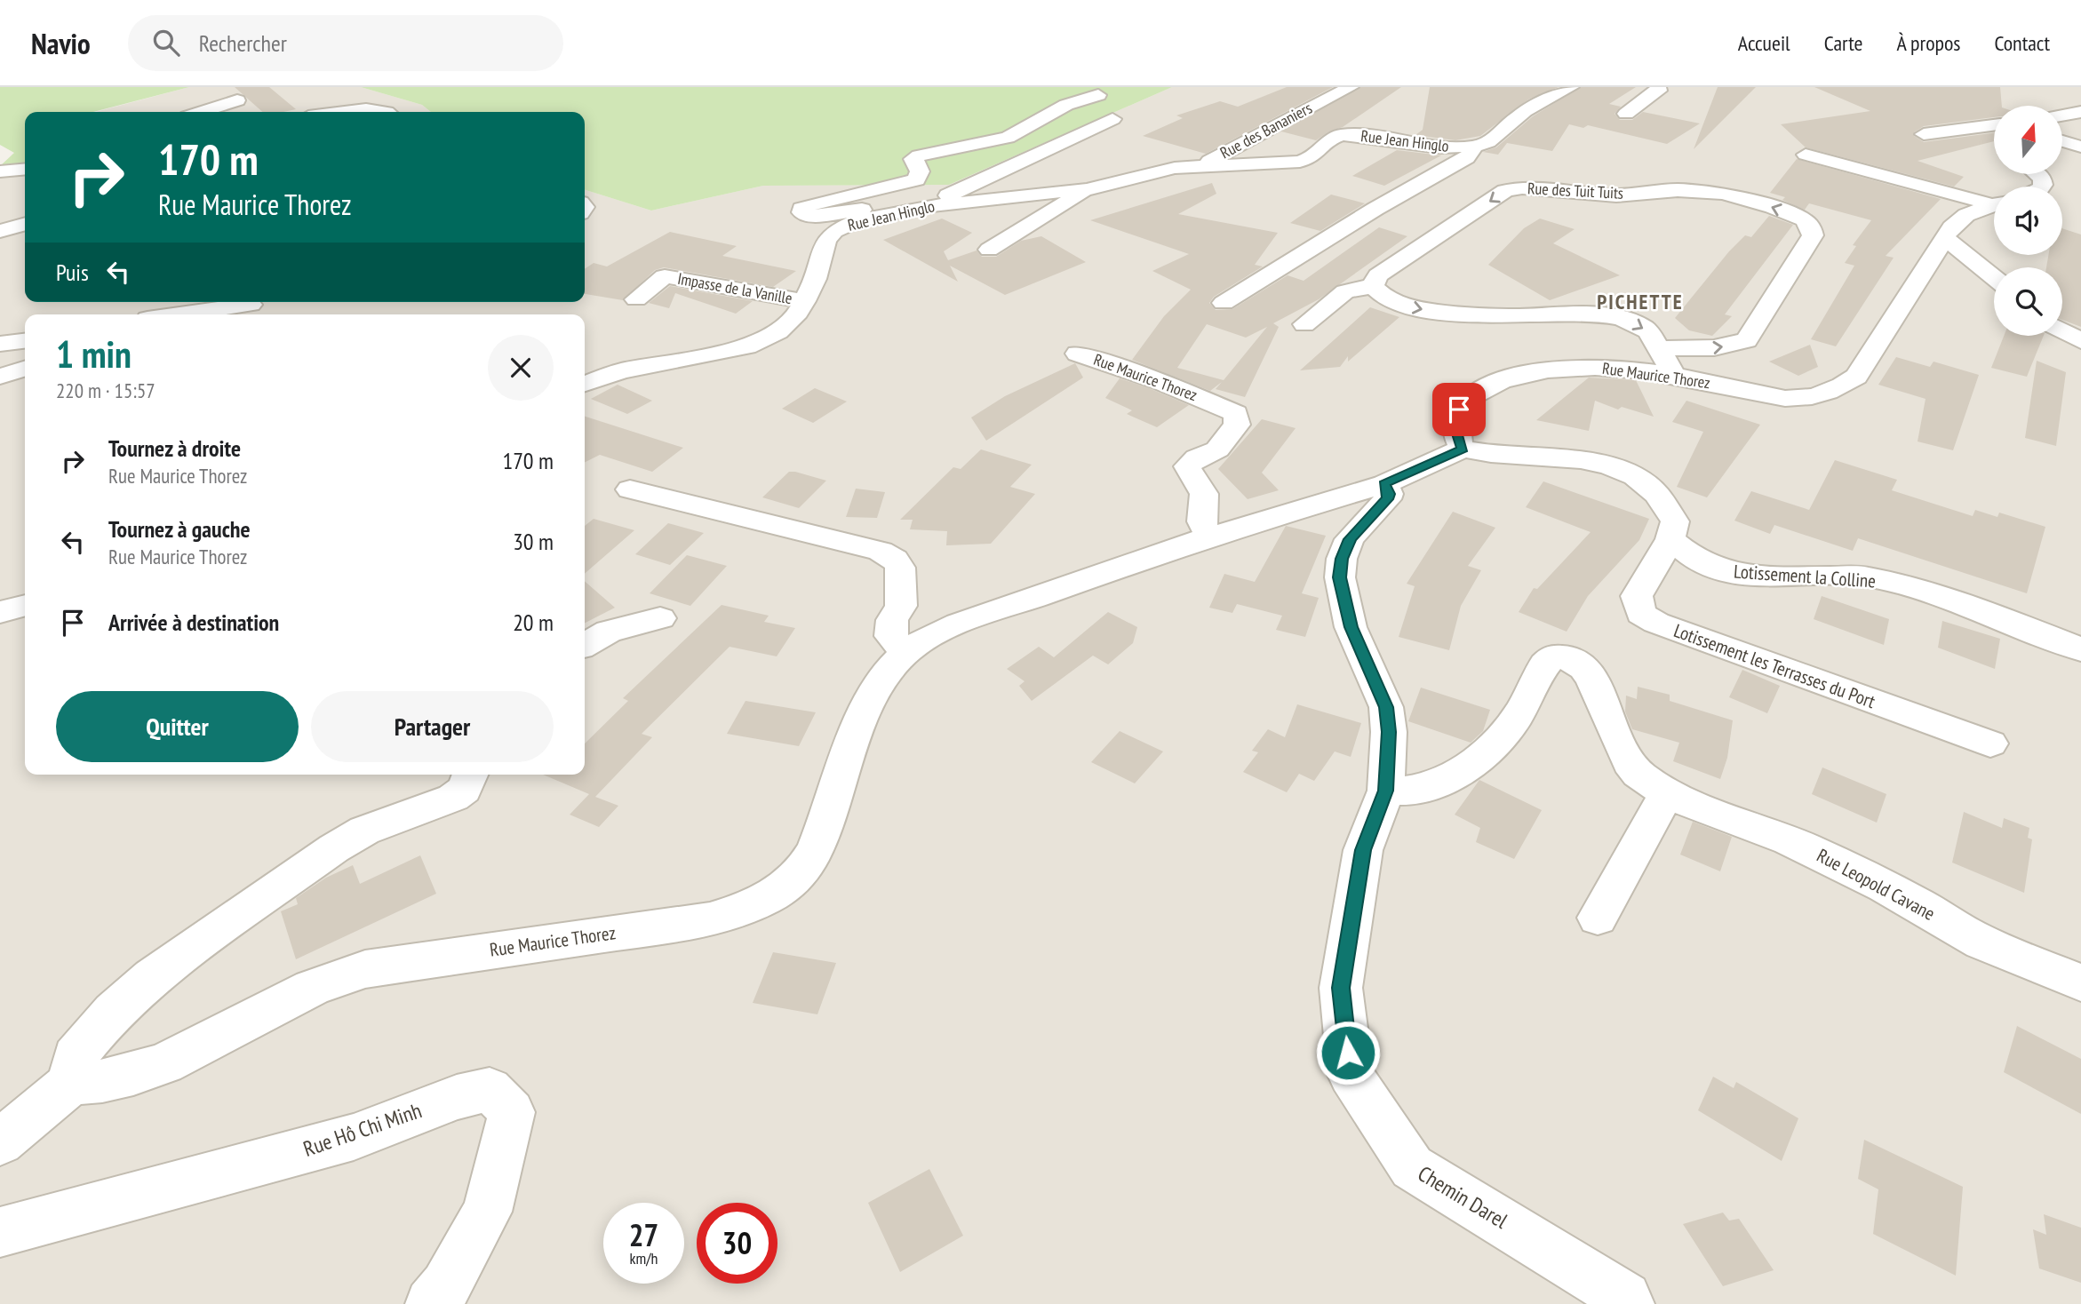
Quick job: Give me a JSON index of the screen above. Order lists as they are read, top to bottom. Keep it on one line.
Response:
{"streets":{"street":["Rue des Bananiers","Rue Jean Hinglo","Rue des Tuit Tuits","Impasse de la Vanille","Rue Maurice Thorez","Lotissement la Colline","Lotissement les Terrasses du Port","Rue Leopold Cavane","Rue Hô Chi Minh","Chemin Darel"]},"crossings":[["Rue des Bananiers","Rue Jean Hinglo"],["Rue Jean Hinglo","Impasse de la Vanille"],["Rue Maurice Thorez","Chemin Darel"],["Lotissement la Colline","Lotissement les Terrasses du Port"],["Rue Leopold Cavane","Chemin Darel"]],"districts":["PICHETTE"],"north":"top","page":{"header":"Navio","search":"Rechercher","nav":["Accueil","Carte","À propos","Contact"],"turn":["170 m","Rue Maurice Thorez"],"then":"Puis","heading":["1 min","220 m · 15:57"],"list":[{"name":"Tournez à droite","note":"Rue Maurice Thorez","value":"170 m"},{"name":"Tournez à gauche","note":"Rue Maurice Thorez","value":"30 m"},{"name":"Arrivée à destination","value":"20 m"}],"buttons":["Quitter","Partager"],"speed":"27 km/h","limit":"30"}}
